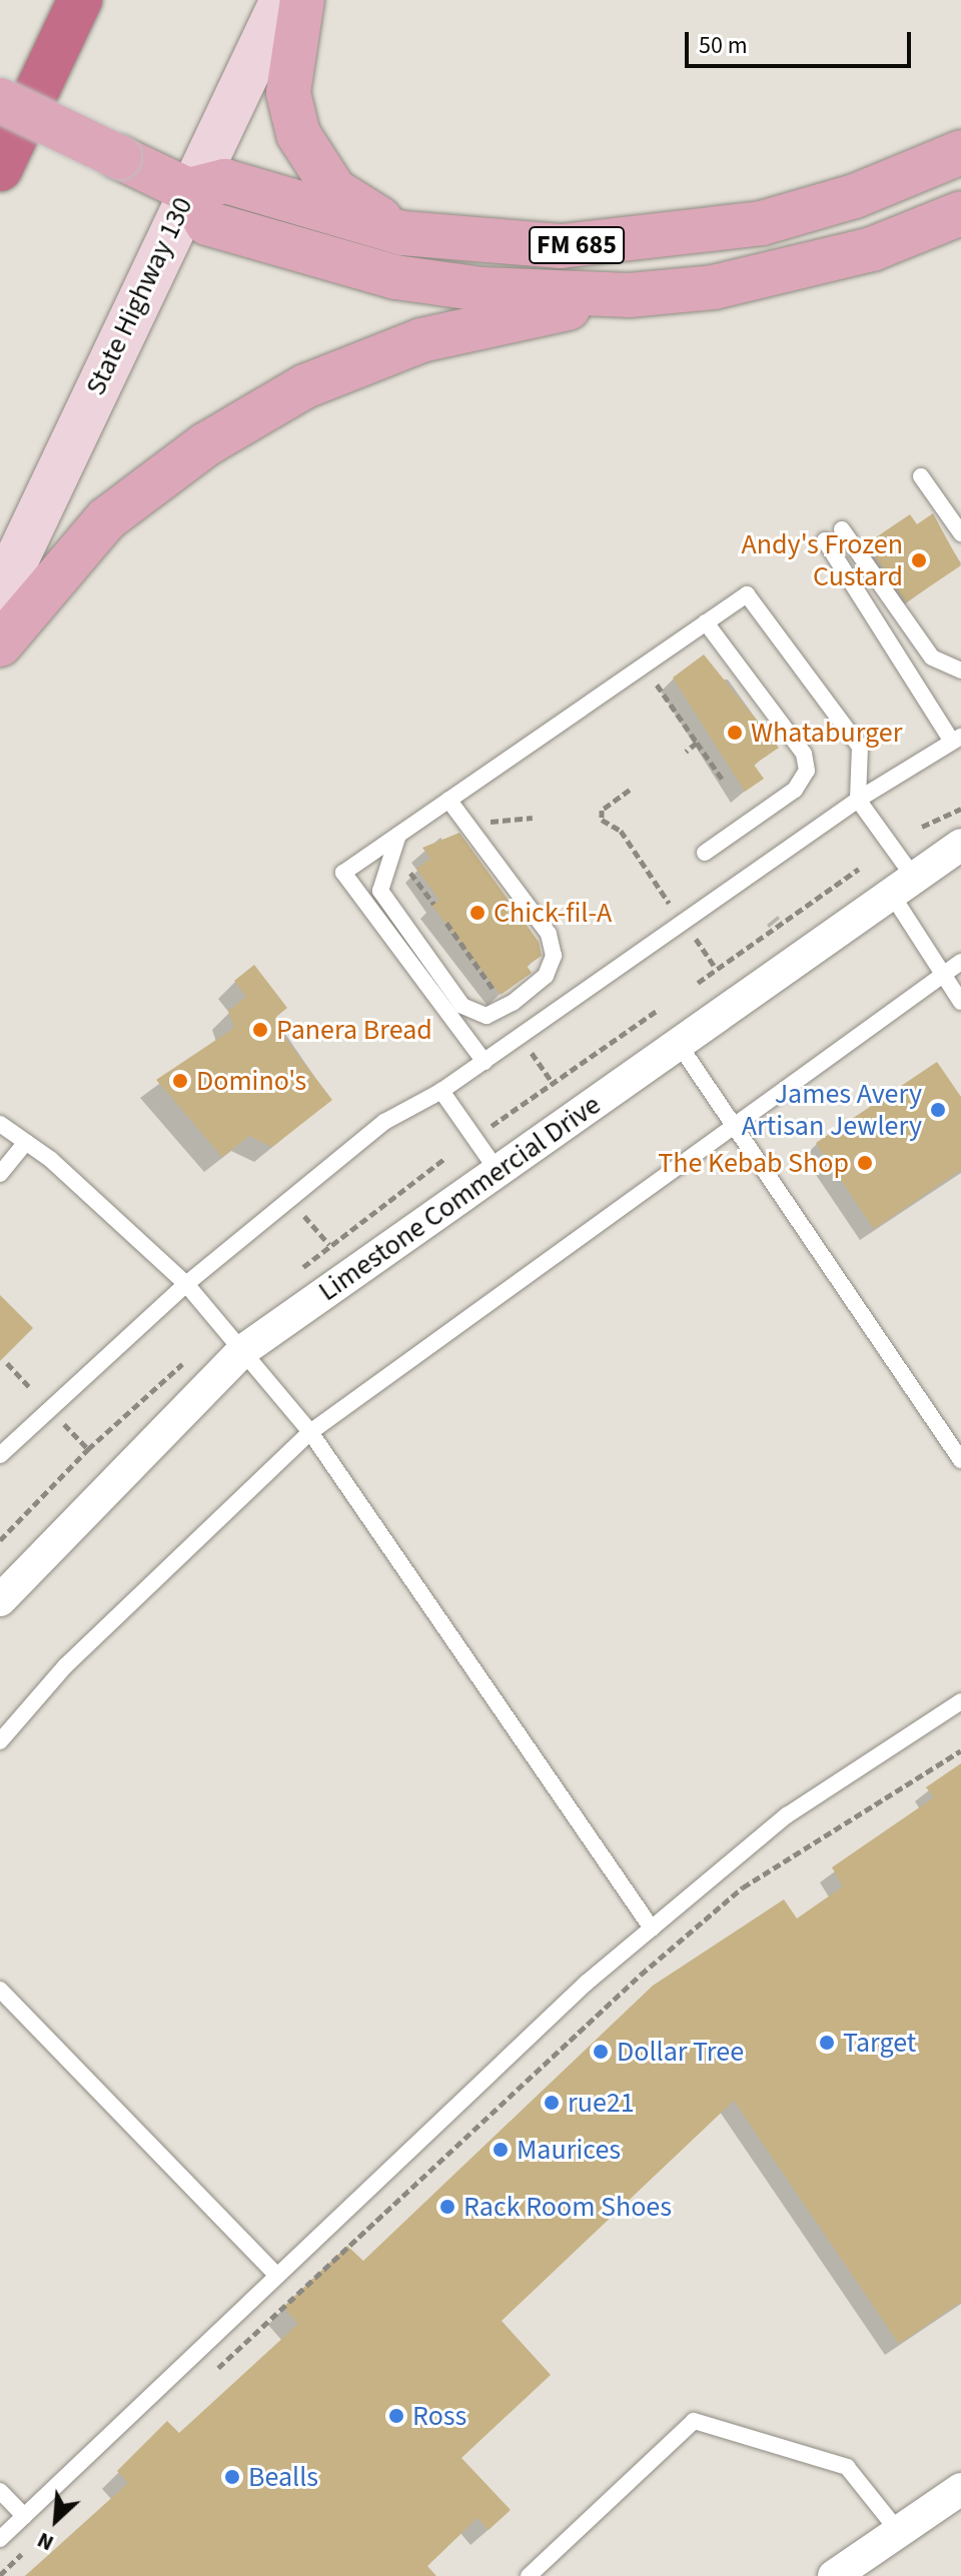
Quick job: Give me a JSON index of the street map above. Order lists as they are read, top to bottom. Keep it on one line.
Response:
{"streets":{"main road":["FM 685","State Highway 130"],"street":["Limestone Commercial Drive"]},"crossings":[["FM 685","State Highway 130"]],"places":["Andy's Frozen Custard","Whataburger","Chick-fil-A","Panera Bread","Domino's","James Avery Artisan Jewlery","The Kebab Shop","Target","Dollar Tree","rue21","Maurices","Rack Room Shoes","Ross","Bealls"],"scale_bar":"50 m","north":"bottom left"}
